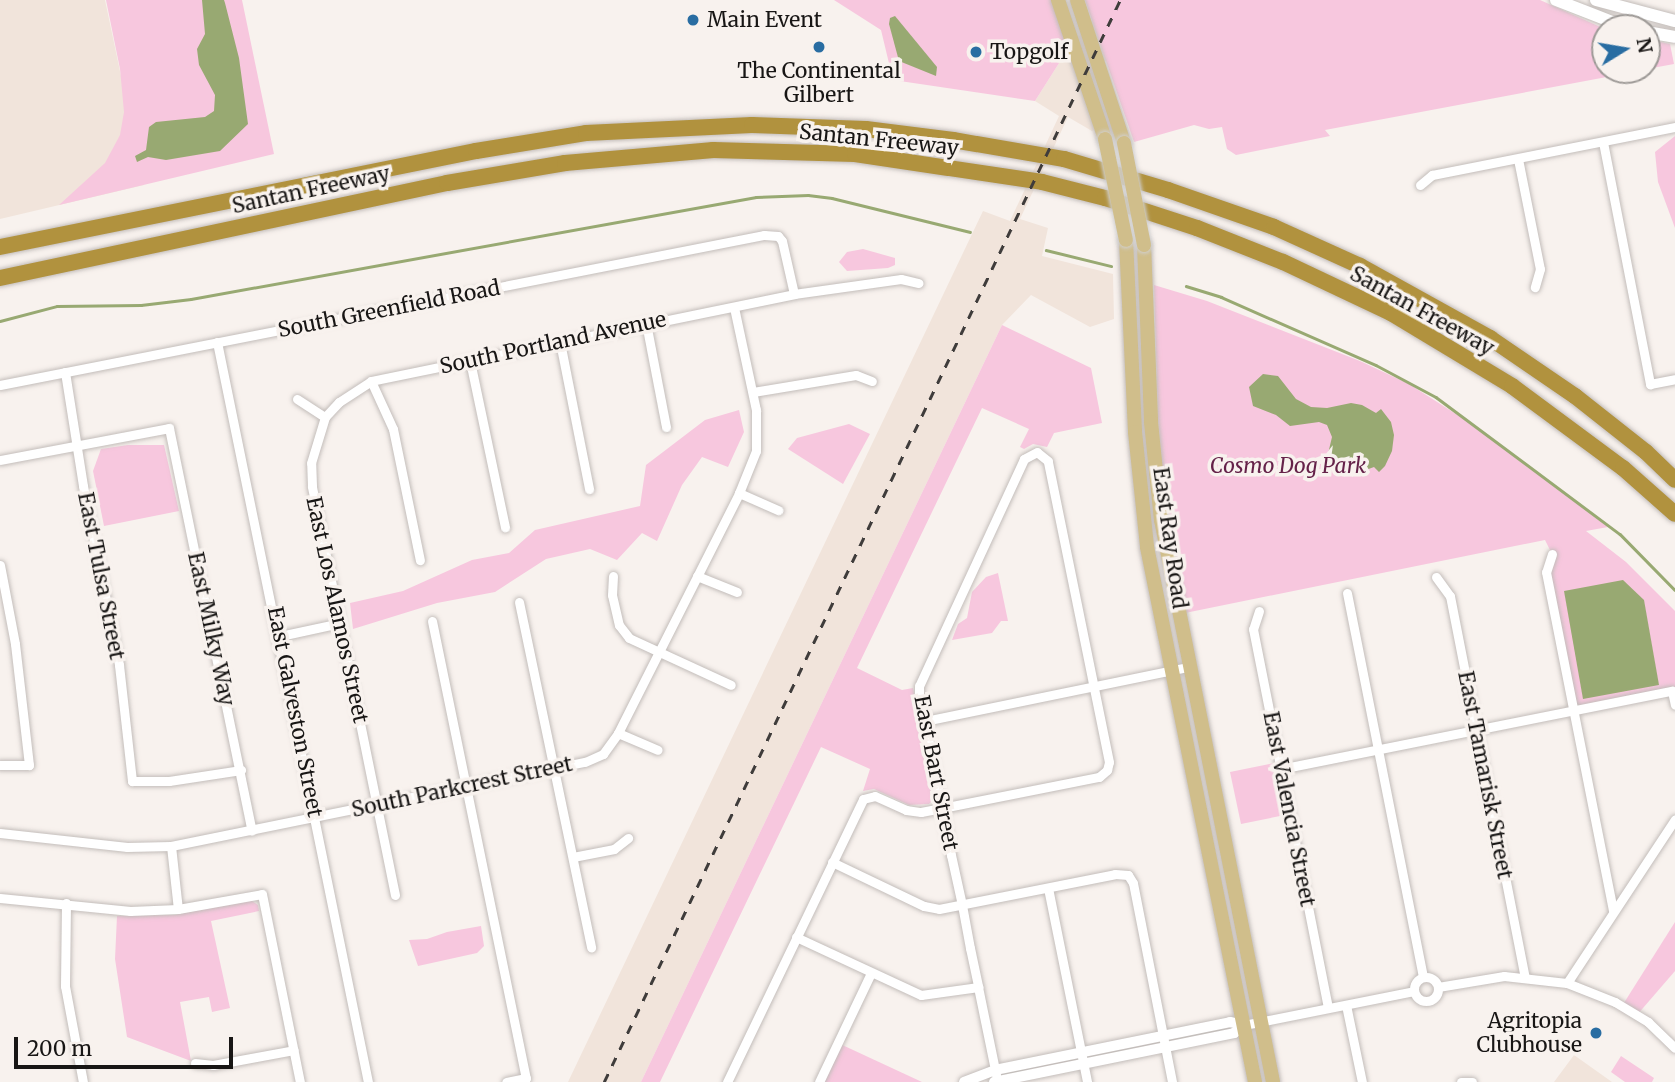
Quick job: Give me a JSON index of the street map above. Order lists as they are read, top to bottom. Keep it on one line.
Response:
{"streets":{"highway":["Santan Freeway"],"main road":["East Ray Road"],"street":["South Greenfield Road","South Portland Avenue","East Tulsa Street","East Los Alamos Street","East Milky Way","East Galveston Street","East Bart Street","East Tamarisk Street","South Parkcrest Street","East Valencia Street"]},"crossings":[["South Greenfield Road","South Portland Avenue"],["South Greenfield Road","East Tulsa Street"],["South Greenfield Road","East Galveston Street"],["South Portland Avenue","East Los Alamos Street"],["South Portland Avenue","South Parkcrest Street"],["East Tulsa Street","East Milky Way"],["East Los Alamos Street","South Parkcrest Street"],["East Milky Way","South Parkcrest Street"],["East Galveston Street","South Parkcrest Street"]],"parks":["Cosmo Dog Park"],"places":["Main Event","The Continental Gilbert","Topgolf","Agritopia Clubhouse"],"scale_bar":"200 m","north":"right"}
